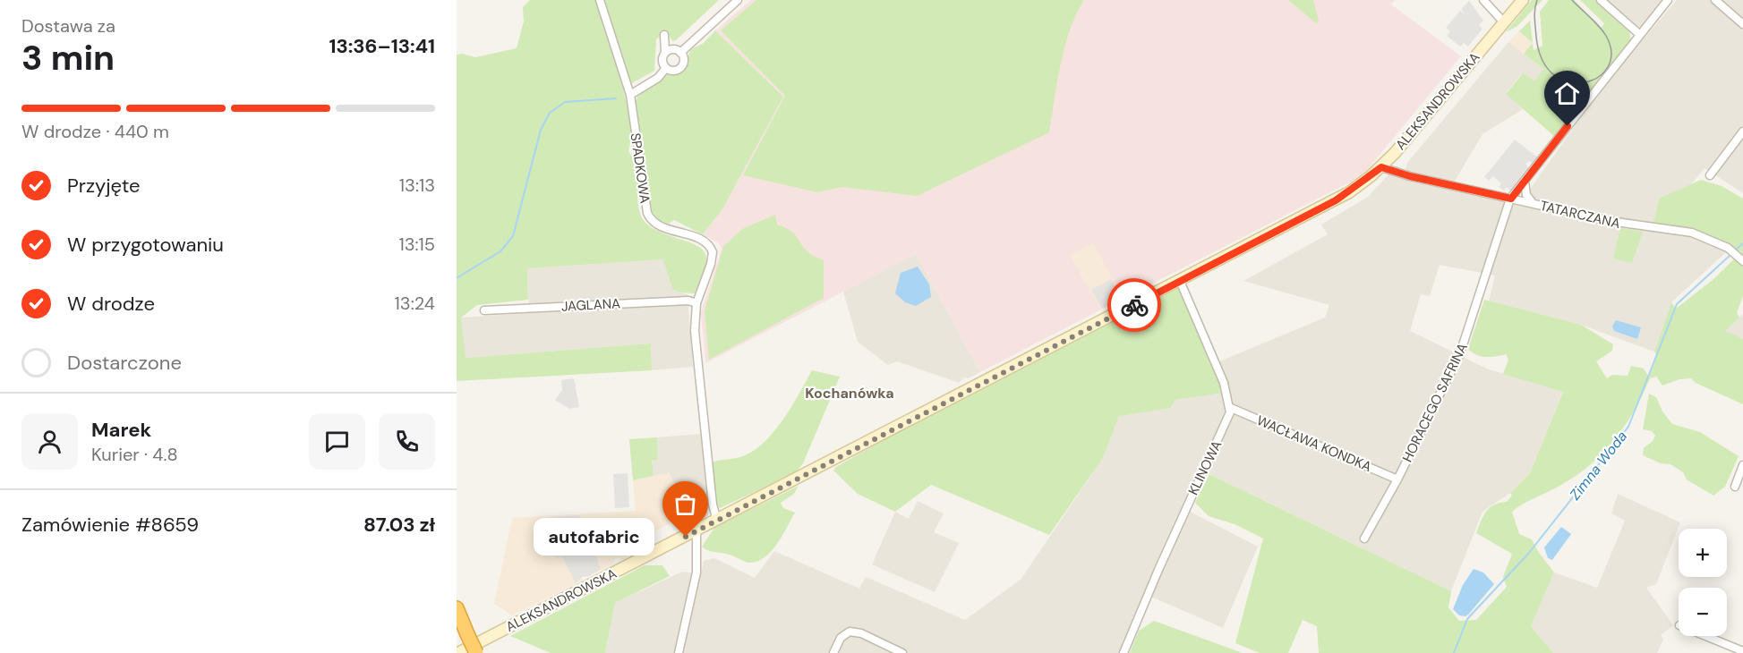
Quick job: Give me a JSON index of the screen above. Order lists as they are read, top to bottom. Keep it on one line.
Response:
{"streets":{"main road":["ALEKSANDROWSKA"],"street":["SPADKOWA","TATARCZANA","JAGLANA","HORACEGO SAFRINA","WACŁAWA KONDKA","KLINOWA"]},"crossings":[["ALEKSANDROWSKA","SPADKOWA"],["ALEKSANDROWSKA","TATARCZANA"],["SPADKOWA","JAGLANA"],["TATARCZANA","HORACEGO SAFRINA"],["HORACEGO SAFRINA","WACŁAWA KONDKA"],["WACŁAWA KONDKA","KLINOWA"]],"districts":["Kochanówka"],"water":["Zimna Woda"],"places":["autofabric"],"page":{"heading":["3 min","Dostawa za","13:36–13:41"],"panel":["Marek","Kurier · 4.8","Zamówienie #8659","87.03 zł"],"bar":"W drodze · 440 m","list":[["Przyjęte","13:13"],["W przygotowaniu","13:15"],["W drodze","13:24"],"Dostarczone"],"bubble":"autofabric","map_buttons":["+","−"]}}
